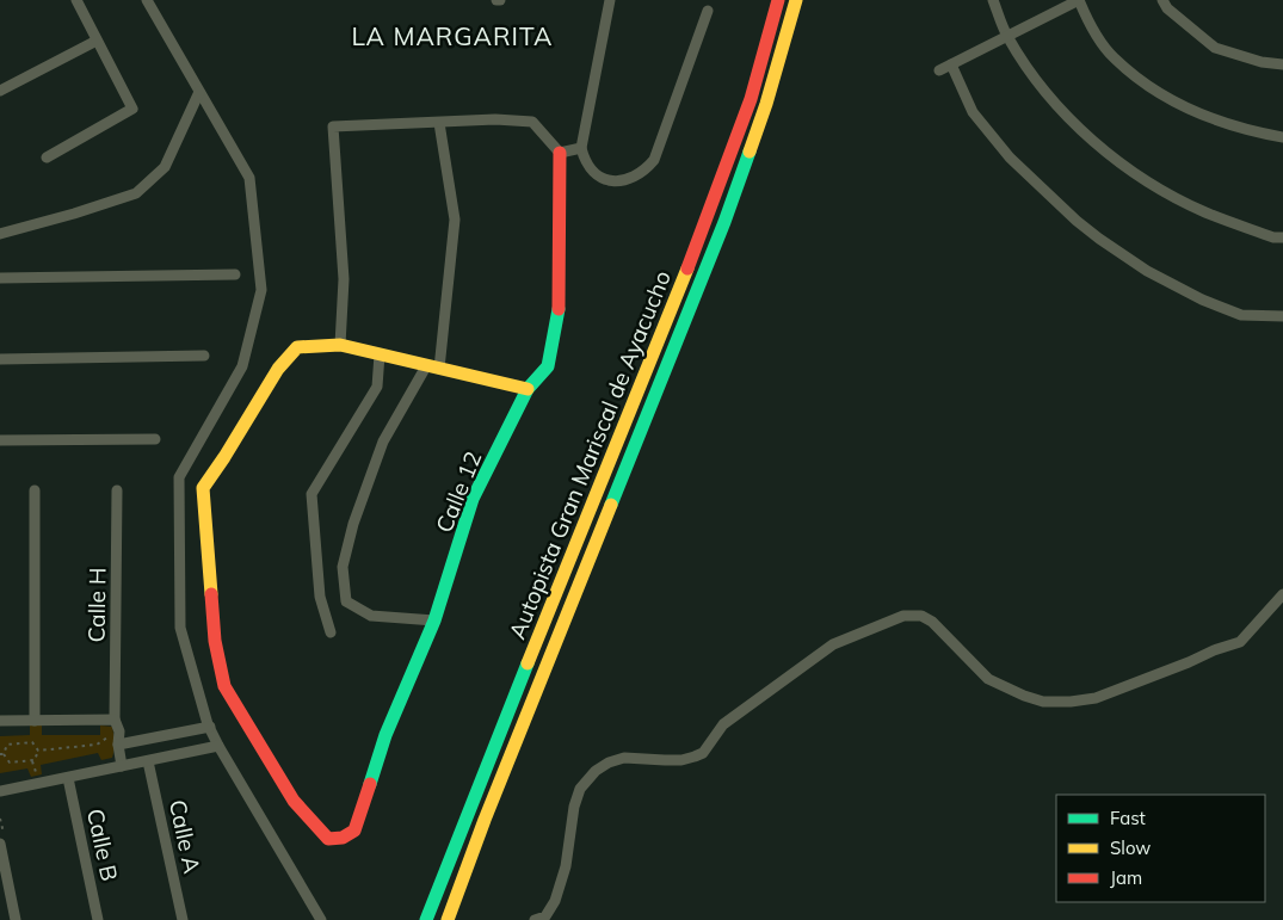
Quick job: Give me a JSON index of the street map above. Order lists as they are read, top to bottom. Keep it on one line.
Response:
{"streets":{"main road":["Autopista Gran Mariscal de Ayacucho","Calle 12"],"street":["Calle H","Calle A","Calle B"]},"districts":["LA MARGARITA"],"legend":["Fast","Slow","Jam"]}
